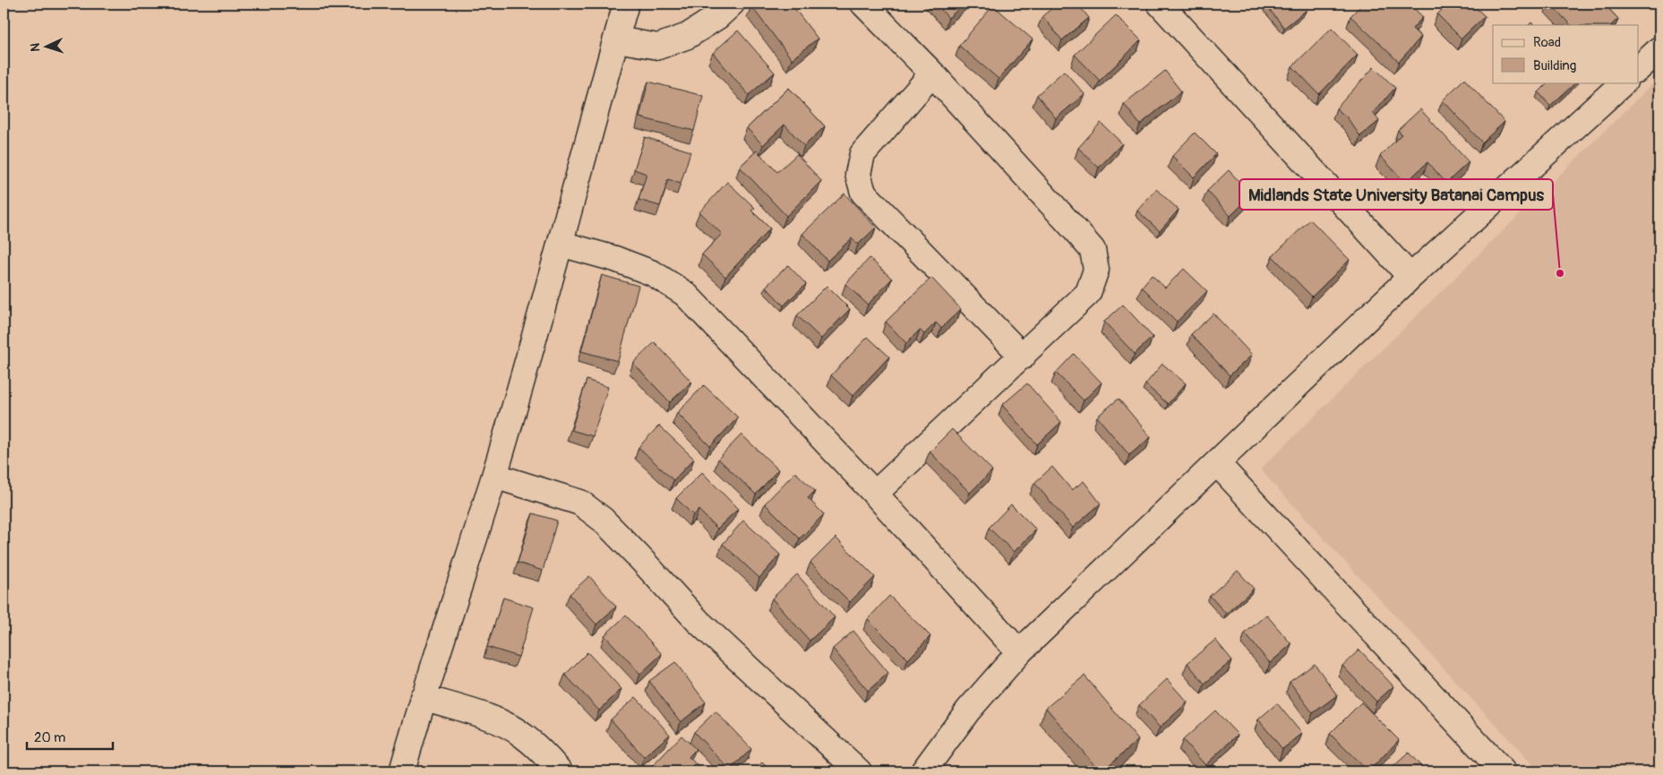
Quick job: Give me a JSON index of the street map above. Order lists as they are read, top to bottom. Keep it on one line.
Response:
{"places":["Midlands State University Batanai Campus"],"legend":["Road","Building"],"scale_bar":"20 m","north":"left"}
